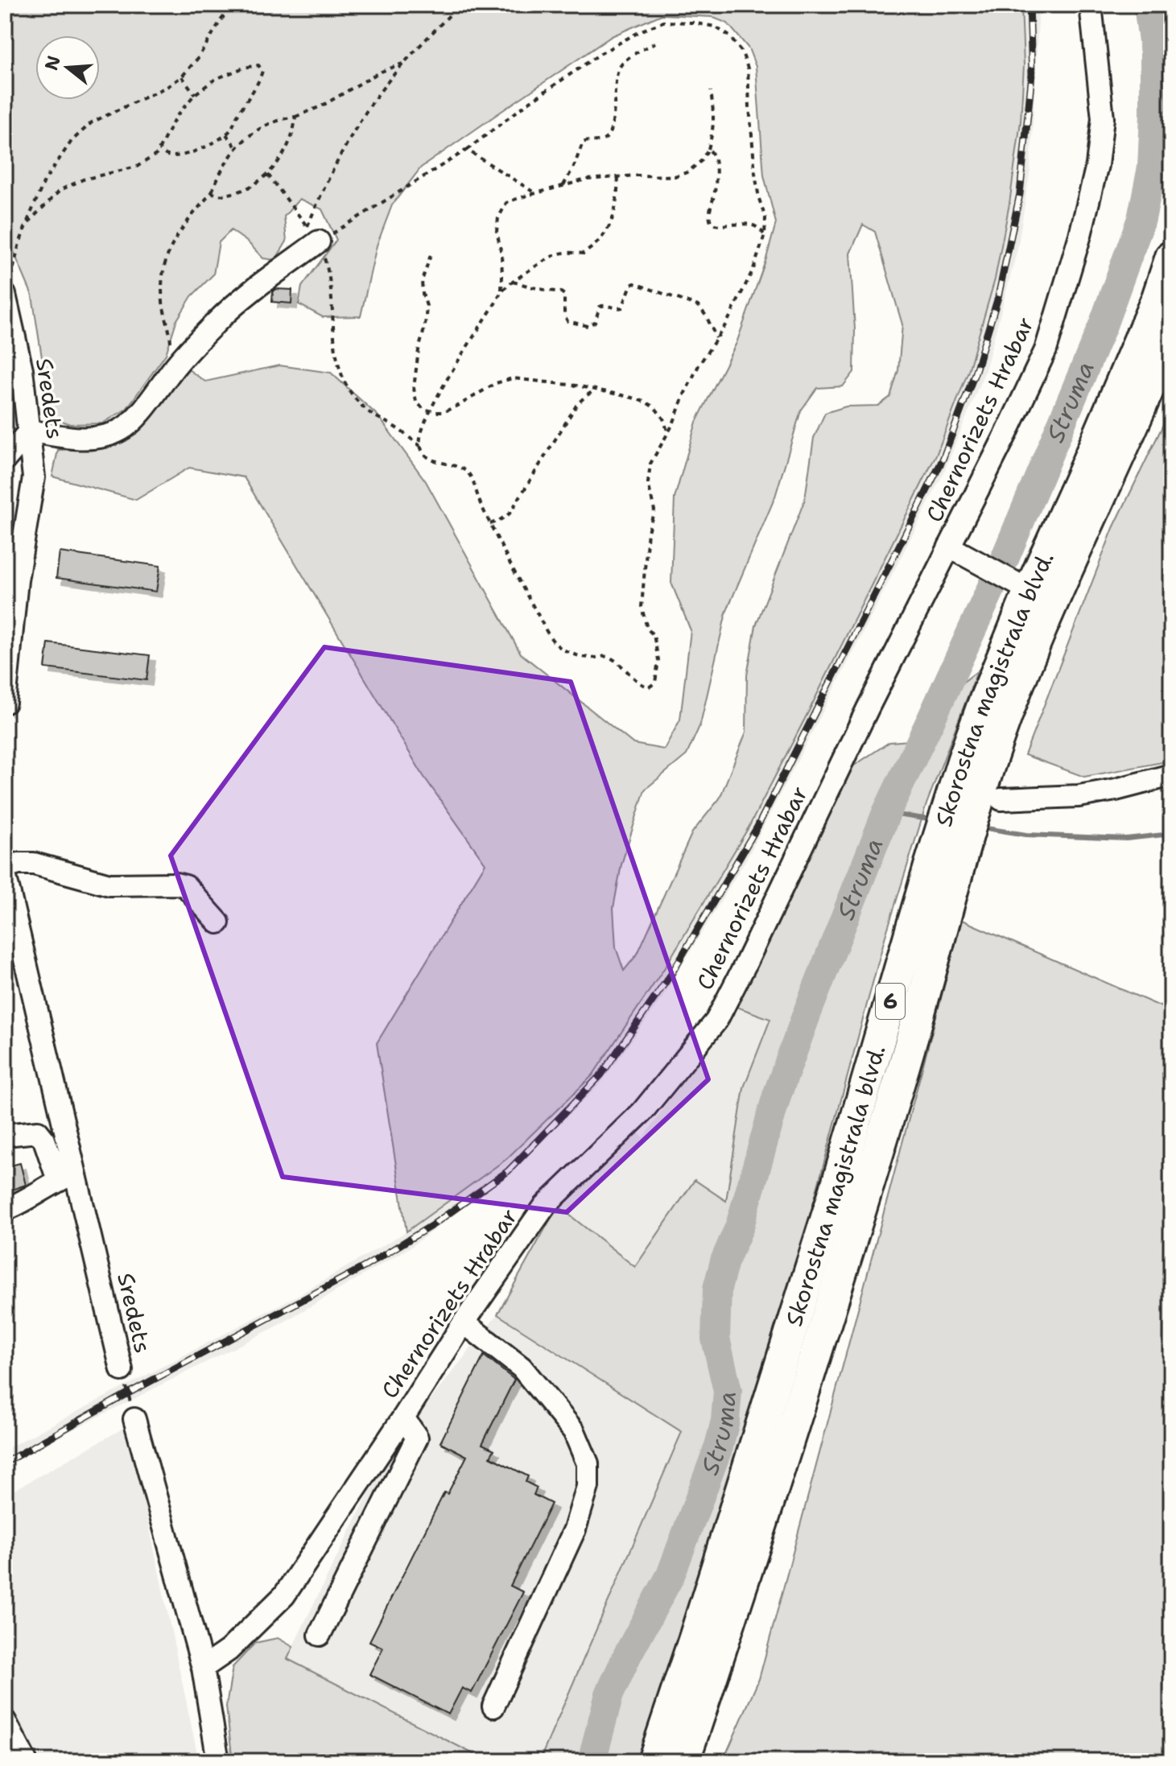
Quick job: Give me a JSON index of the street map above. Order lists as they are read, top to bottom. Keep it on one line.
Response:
{"streets":{"highway":["Skorostna magistrala blvd.","6"],"street":["Sredets","Chernorizets Hrabar"]},"water":["Struma"],"north":"left"}
